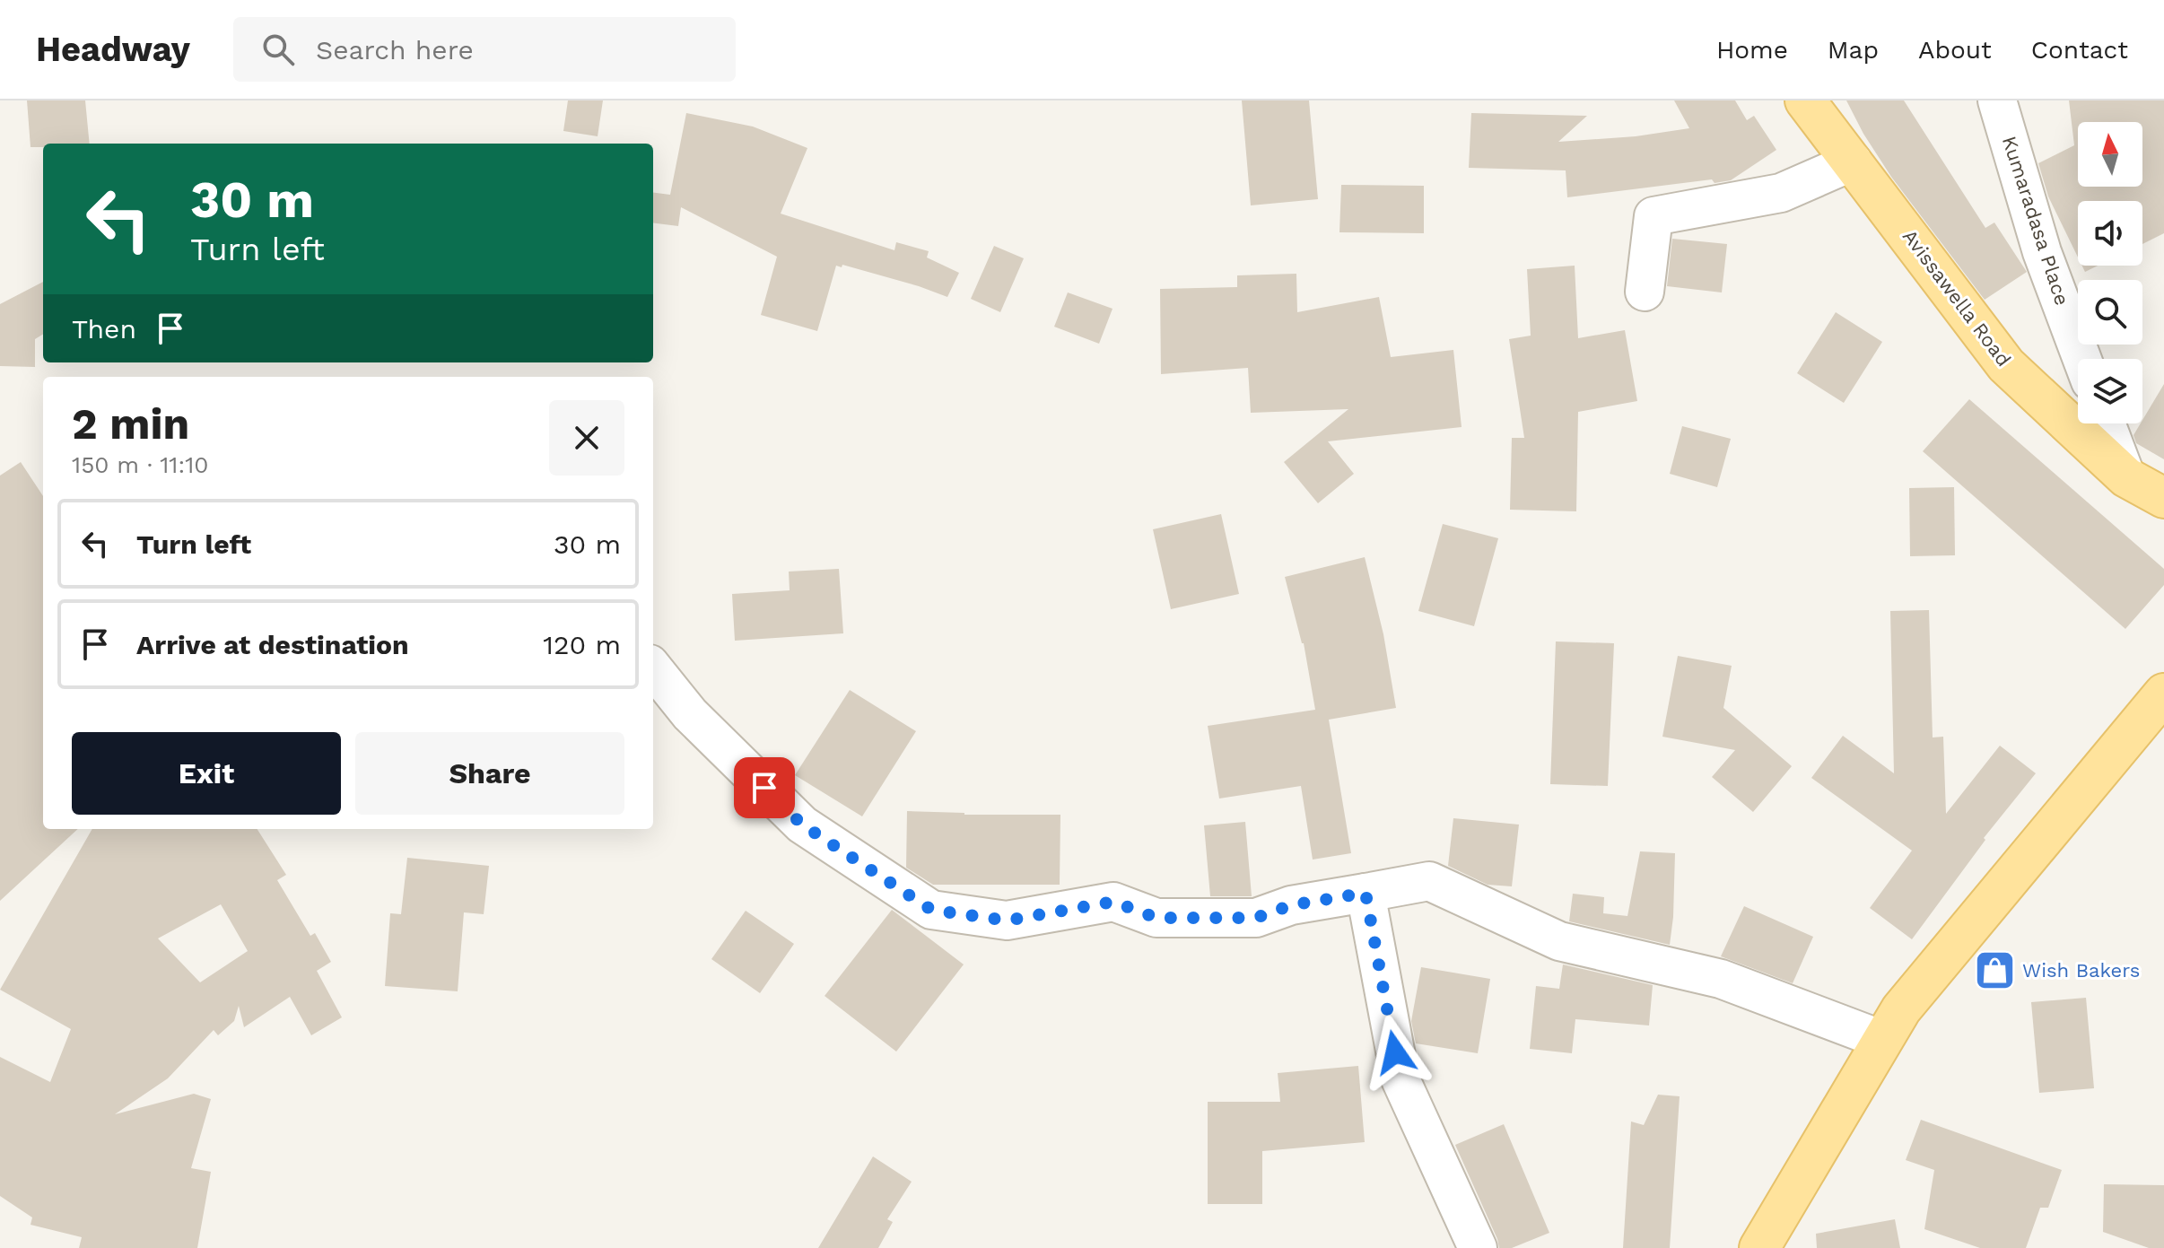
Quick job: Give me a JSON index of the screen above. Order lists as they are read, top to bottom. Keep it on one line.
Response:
{"streets":{"main road":["Avissawella Road"],"street":["Kumaradasa Place"]},"places":{"shop":["Wish Bakers"]},"north":"top","page":{"header":"Headway","search":"Search here","nav":["Home","Map","About","Contact"],"turn":["30 m","Turn left"],"then":"Then","heading":["2 min","150 m · 11:10"],"list":[{"name":"Turn left","value":"30 m"},{"name":"Arrive at destination","value":"120 m"}],"buttons":["Exit","Share"]}}
